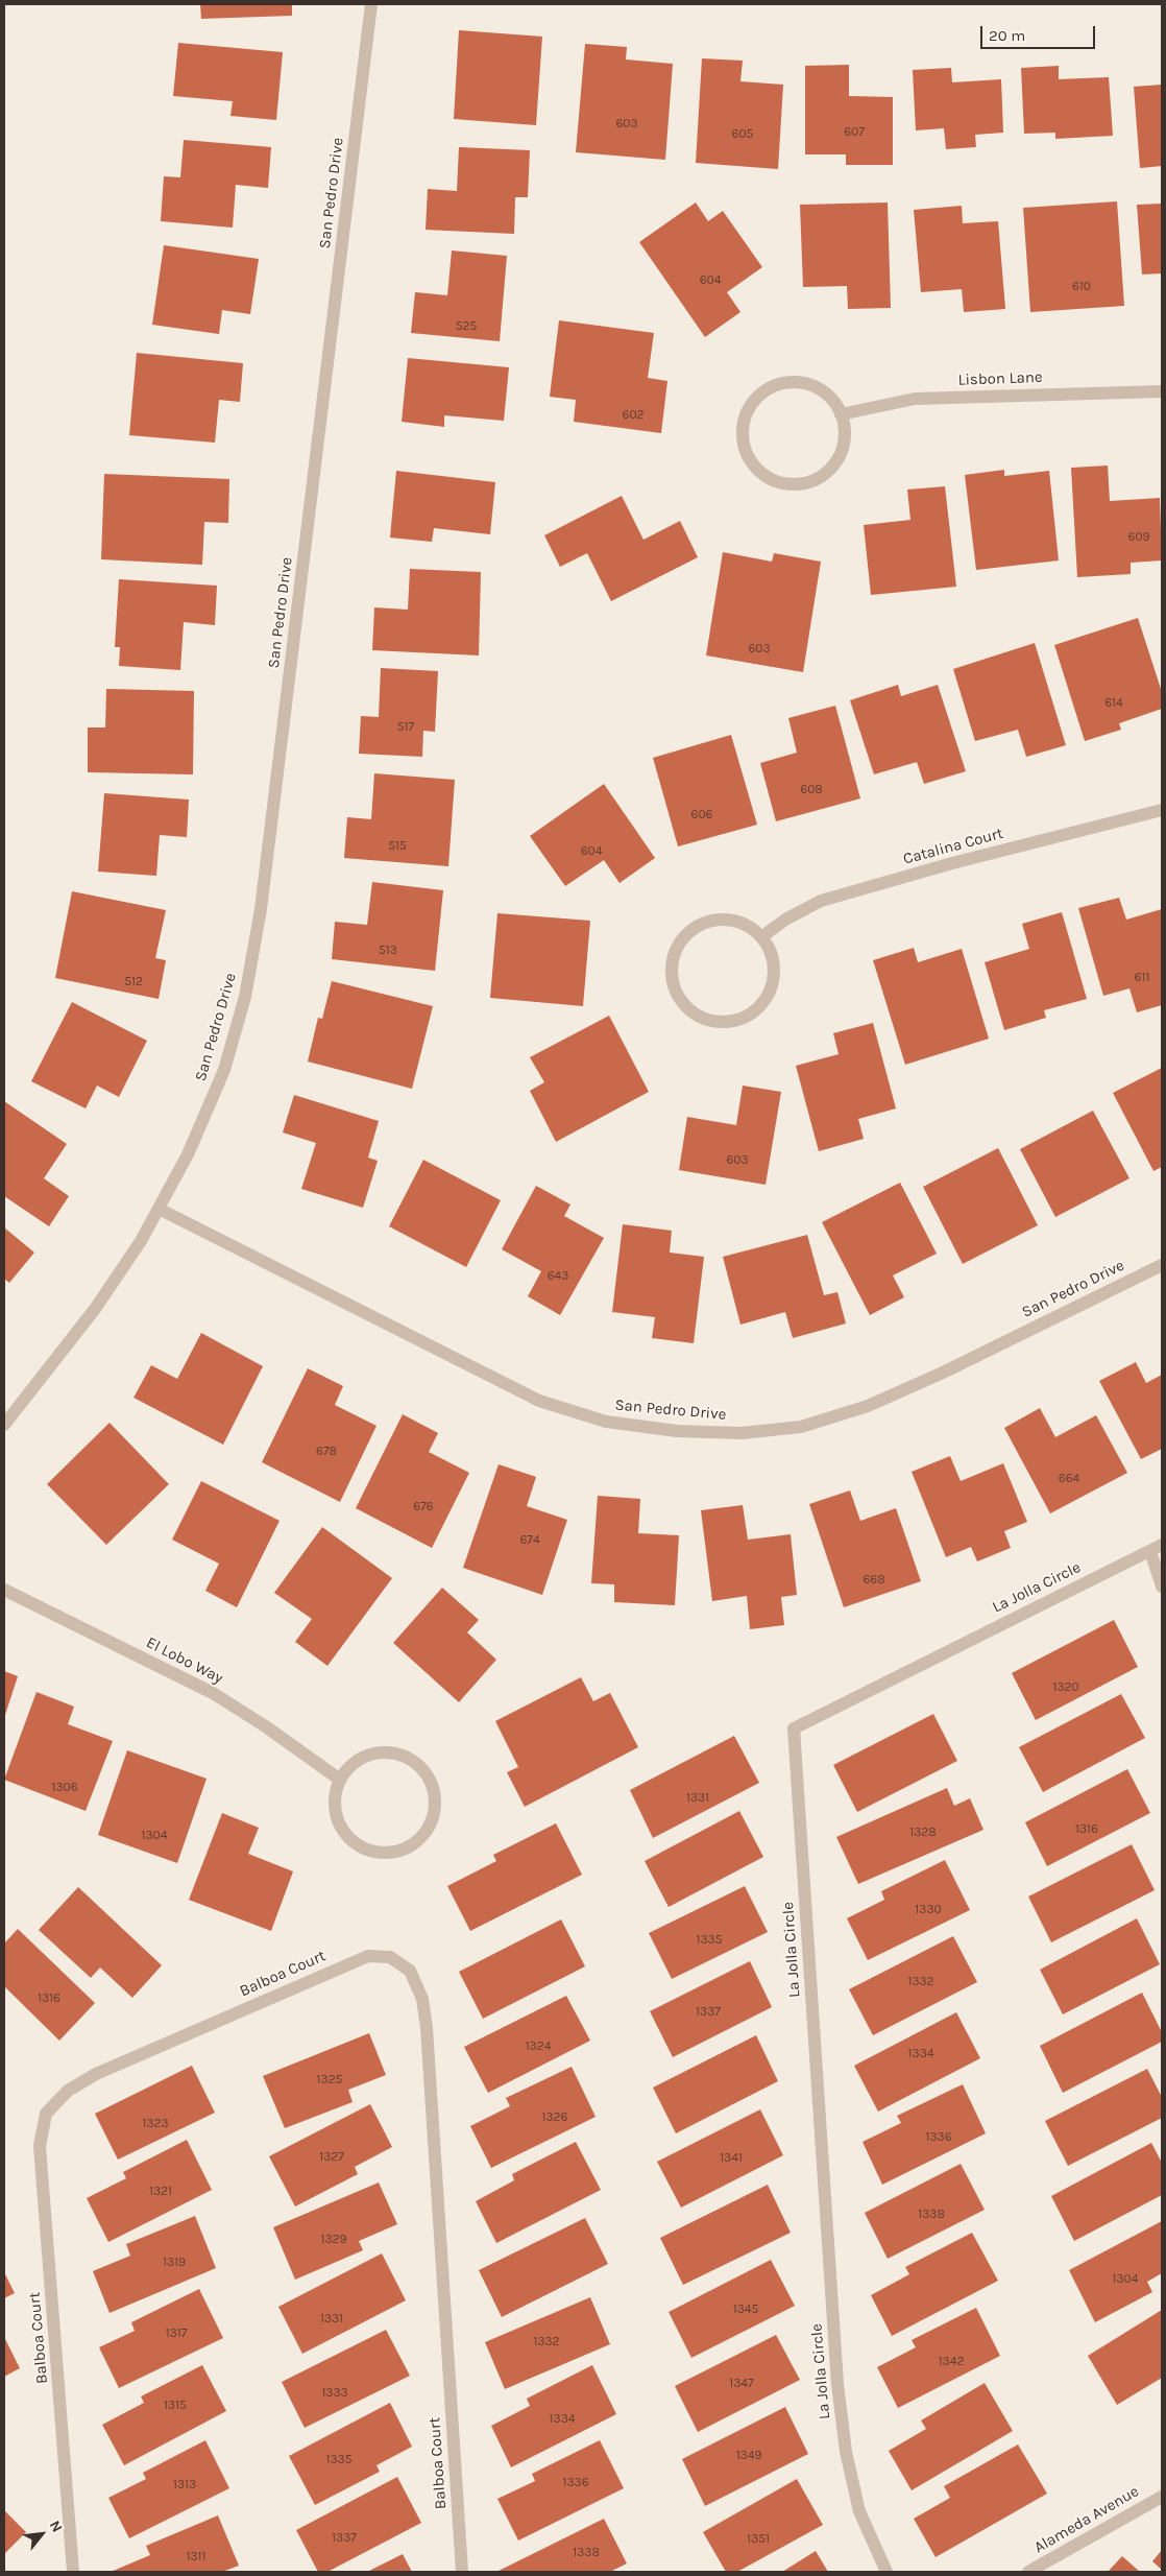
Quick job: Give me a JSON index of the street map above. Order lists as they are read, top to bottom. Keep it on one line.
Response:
{"streets":{"street":["San Pedro Drive","Lisbon Lane","Catalina Court","La Jolla Circle","El Lobo Way","Balboa Court","Alameda Avenue"]},"house_numbers":["603","607","605","604","610","525","602","609","603","614","517","608","606","515","604","513","611","512","603","643","678","664","676","674","668","1320","1306","1331","1316","1328","1304","1330","1335","1332","1316","1337","1324","1334","1325","1326","1323","1336","1327","1341","1321","1338","1329","1319","1304","1345","1331","1317","1332","1342","1347","1333","1315","1334","1349","1335","1336","1313","1337","1351","1338","1311"],"scale_bar":"20 m","north":"top right"}
